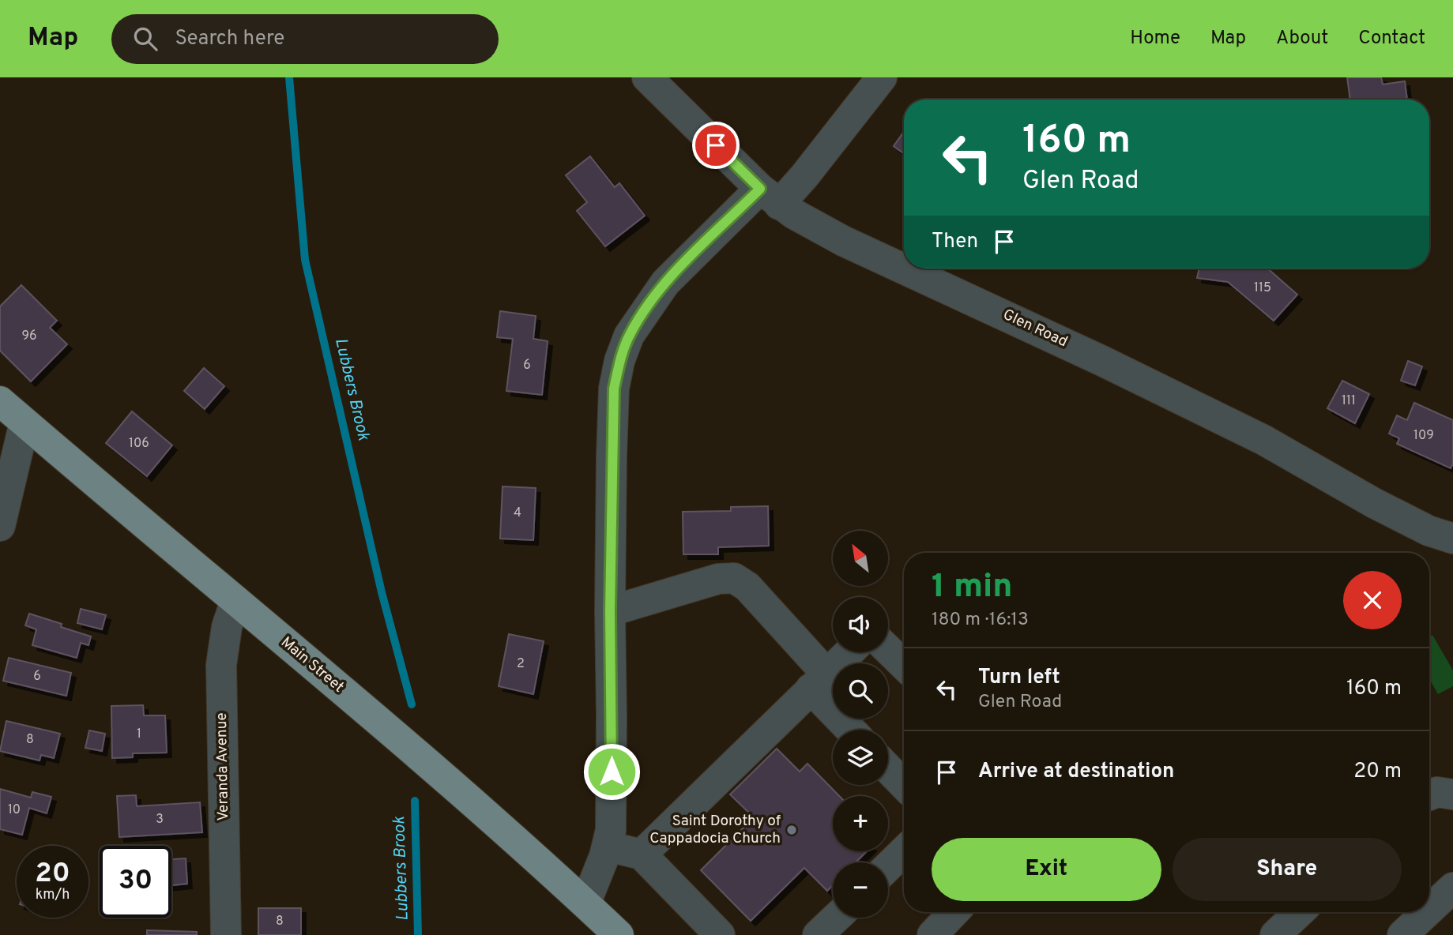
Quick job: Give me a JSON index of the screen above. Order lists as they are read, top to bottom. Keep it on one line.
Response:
{"streets":{"main road":["Main Street"],"street":["Glen Road","Veranda Avenue"]},"crossings":[["Main Street","Veranda Avenue"]],"water":["Lubbers Brook"],"places":["Saint Dorothy of Cappadocia Church"],"house_numbers":["115","96","6","111","109","106","4","2","6","1","8","10","3","8"],"north":"top left","page":{"header":"Map","search":"Search here","nav":["Home","Map","About","Contact"],"turn":["160 m","Glen Road"],"then":"Then","map_buttons":["+","−"],"heading":["1 min","180 m · 16:13"],"list":[{"name":"Turn left","note":"Glen Road","value":"160 m"},{"name":"Arrive at destination","value":"20 m"}],"buttons":["Exit","Share"],"speed":"20 km/h","limit":"30"}}
